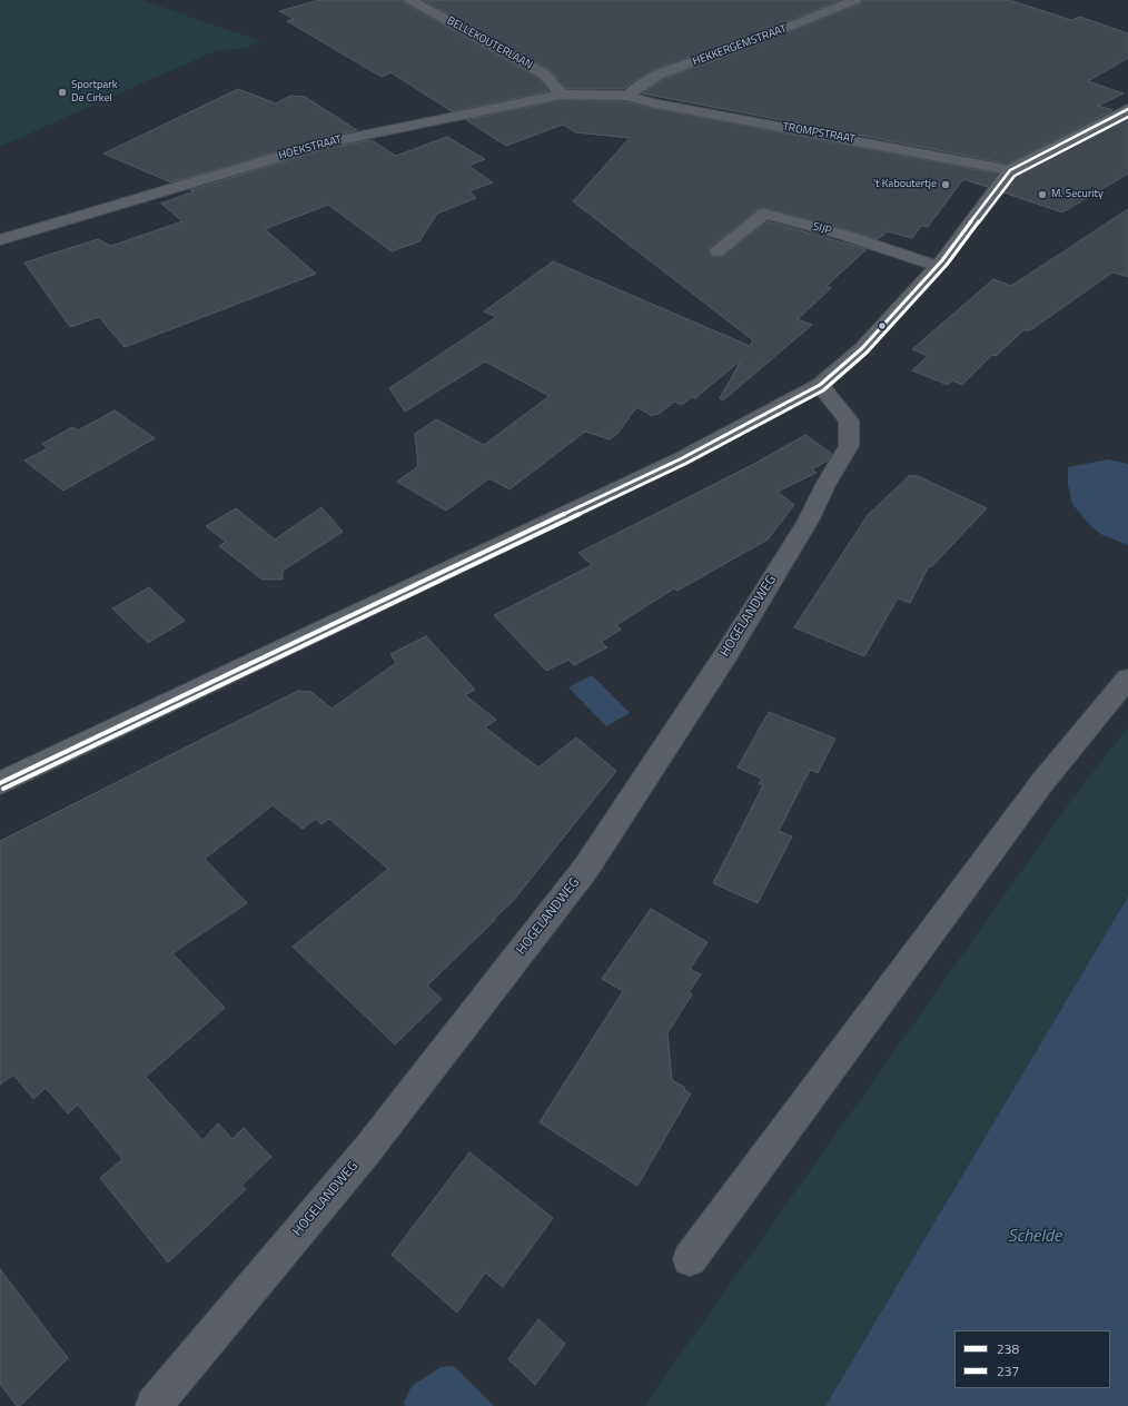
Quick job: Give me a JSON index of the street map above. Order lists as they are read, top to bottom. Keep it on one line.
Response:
{"streets":{"street":["BELLEKOUTERLAAN","HEKKERGEMSTRAAT","TROMPSTRAAT","HOEKSTRAAT","SIJP","HOGELANDWEG"]},"crossings":[["BELLEKOUTERLAAN","HOEKSTRAAT"],["HEKKERGEMSTRAAT","TROMPSTRAAT"],["HEKKERGEMSTRAAT","HOEKSTRAAT"],["TROMPSTRAAT","HOEKSTRAAT"]],"water":["Schelde"],"places":["Sportpark De Cirkel","'t Kaboutertje","M. Security"],"lines":["transit line 238","transit line 237"],"legend":["238","237"]}
